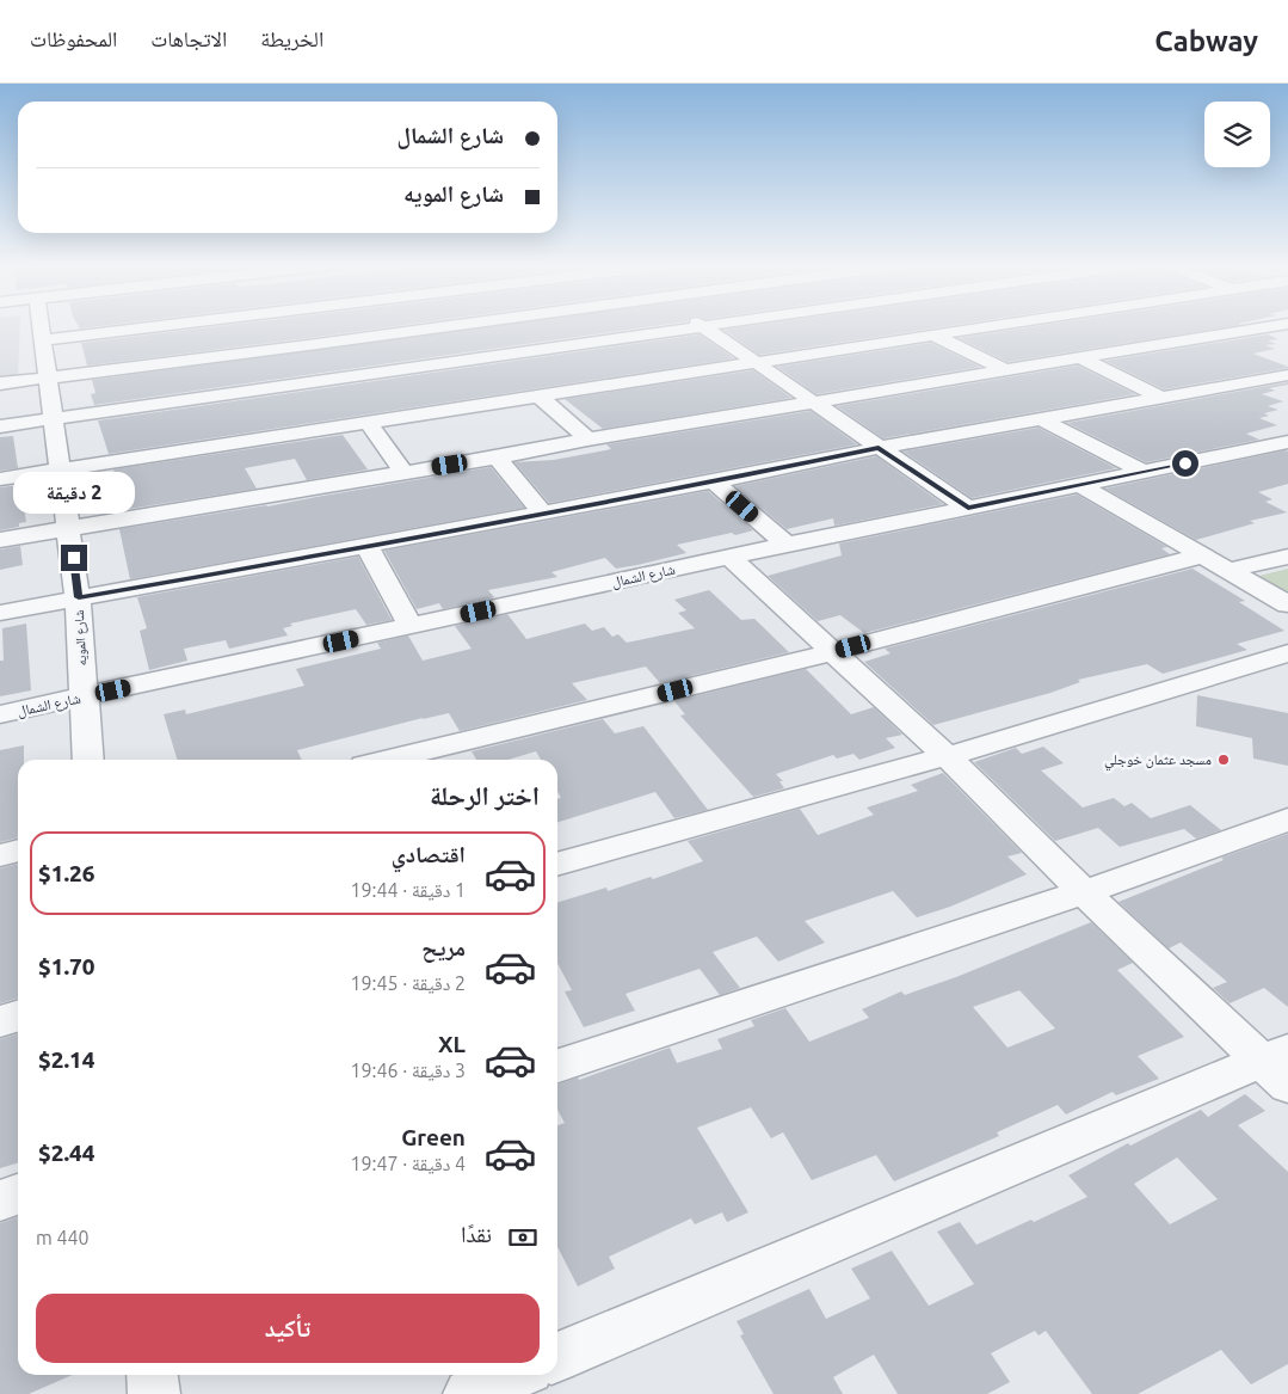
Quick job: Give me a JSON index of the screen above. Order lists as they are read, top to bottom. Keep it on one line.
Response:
{"streets":{"street":["شارع الشمال","شارع المويه"]},"crossings":[["شارع الشمال","شارع المويه"]],"places":["مسجد عثمان خوجلي"],"page":{"header":"Cabway","nav":["الخريطة","الاتجاهات","المحفوظات"],"banner":["شارع الشمال","شارع المويه"],"bubble":"2 دقيقة","heading":"اختر الرحلة","list":[{"name":"اقتصادي","note":"1 دقيقة · 19:44","value":"$1.26"},{"name":"مريح","note":"2 دقيقة · 19:45","value":"$1.70"},{"name":"XL","note":"3 دقيقة · 19:46","value":"$2.14"},{"name":"Green","note":"4 دقيقة · 19:47","value":"$2.44"}],"pay":["نقدًا","440 m"],"buttons":"تأكيد"}}
